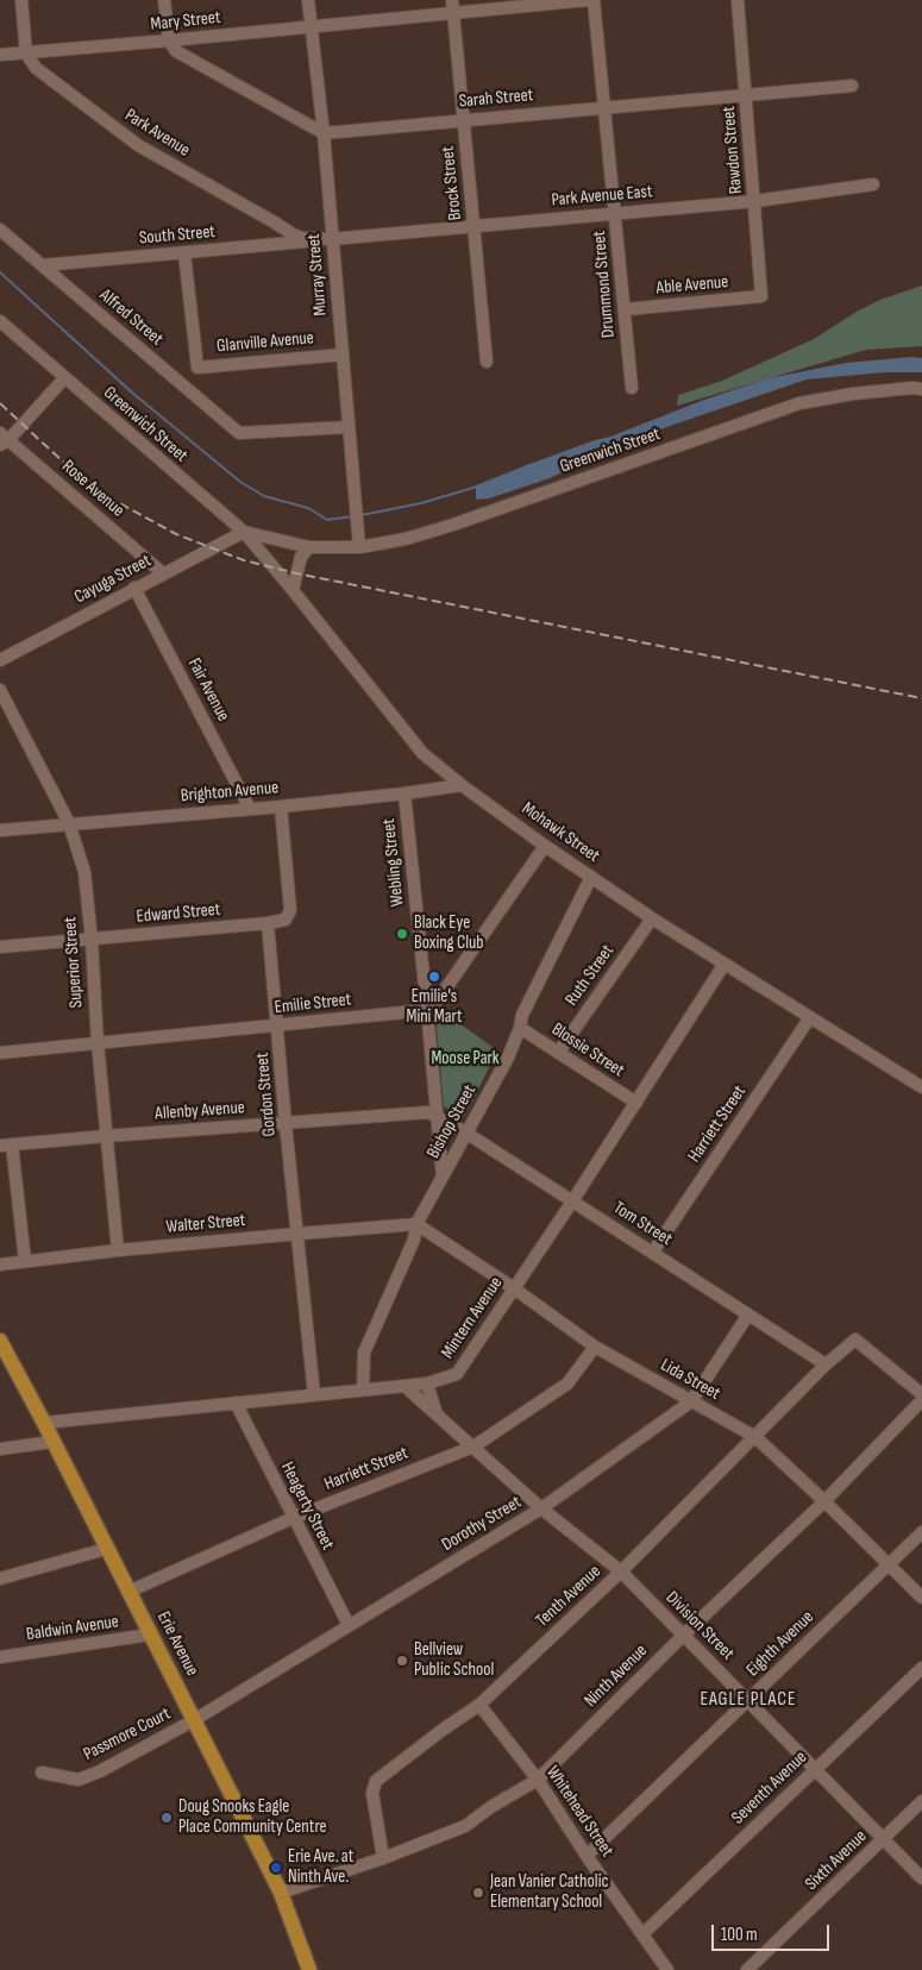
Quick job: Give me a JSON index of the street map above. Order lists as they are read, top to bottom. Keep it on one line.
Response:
{"streets":{"main road":["Erie Avenue"],"street":["Mary Street","Sarah Street","Park Avenue","Rawdon Street","Brock Street","Park Avenue East","South Street","Murray Street","Drummond Street","Able Avenue","Alfred Street","Glanville Avenue","Greenwich Street","Rose Avenue","Cayuga Street","Fair Avenue","Brighton Avenue","Mohawk Street","Webling Street","Edward Street","Superior Street","Ruth Street","Emilie Street","Blossie Street","Gordon Street","Allenby Avenue","Bishop Street","Harriett Street","Walter Street","Tom Street","Mintern Avenue","Lida Street","Heagerty Street","Dorothy Street","Tenth Avenue","Division Street","Baldwin Avenue","Eighth Avenue","Ninth Avenue","Passmore Court","Seventh Avenue","Whitehead Street","Sixth Avenue"]},"crossings":[["Mary Street","Park Avenue"],["Mary Street","Brock Street"],["Mary Street","Murray Street"],["Sarah Street","Rawdon Street"],["Sarah Street","Brock Street"],["Sarah Street","Murray Street"],["Sarah Street","Drummond Street"],["Park Avenue","Park Avenue East"],["Park Avenue","South Street"],["Park Avenue","Murray Street"],["Rawdon Street","Park Avenue East"],["Rawdon Street","Able Avenue"],["Brock Street","Park Avenue East"],["Park Avenue East","Murray Street"],["Park Avenue East","Drummond Street"],["South Street","Alfred Street"],["South Street","Glanville Avenue"],["Murray Street","Alfred Street"],["Murray Street","Glanville Avenue"],["Murray Street","Greenwich Street"],["Drummond Street","Able Avenue"],["Greenwich Street","Cayuga Street"],["Greenwich Street","Mohawk Street"],["Rose Avenue","Cayuga Street"],["Cayuga Street","Fair Avenue"],["Cayuga Street","Mohawk Street"],["Fair Avenue","Brighton Avenue"],["Brighton Avenue","Mohawk Street"],["Brighton Avenue","Webling Street"],["Brighton Avenue","Superior Street"],["Mohawk Street","Ruth Street"],["Mohawk Street","Bishop Street"],["Mohawk Street","Harriett Street"],["Mohawk Street","Mintern Avenue"],["Webling Street","Emilie Street"],["Webling Street","Allenby Avenue"],["Webling Street","Bishop Street"],["Webling Street","Tom Street"],["Edward Street","Superior Street"],["Edward Street","Gordon Street"],["Superior Street","Emilie Street"],["Superior Street","Allenby Avenue"],["Superior Street","Walter Street"],["Ruth Street","Blossie Street"],["Emilie Street","Gordon Street"],["Blossie Street","Bishop Street"],["Blossie Street","Mintern Avenue"],["Gordon Street","Allenby Avenue"],["Gordon Street","Walter Street"],["Gordon Street","Mintern Avenue"],["Allenby Avenue","Tom Street"],["Bishop Street","Walter Street"],["Bishop Street","Tom Street"],["Bishop Street","Mintern Avenue"],["Bishop Street","Lida Street"],["Harriett Street","Tom Street"],["Harriett Street","Lida Street"],["Harriett Street","Heagerty Street"],["Harriett Street","Division Street"],["Harriett Street","Erie Avenue"],["Walter Street","Lida Street"],["Tom Street","Mintern Avenue"],["Tom Street","Dorothy Street"],["Tom Street","Tenth Avenue"],["Mintern Avenue","Lida Street"],["Mintern Avenue","Heagerty Street"],["Mintern Avenue","Division Street"],["Mintern Avenue","Erie Avenue"],["Lida Street","Dorothy Street"],["Lida Street","Tenth Avenue"],["Lida Street","Eighth Avenue"],["Lida Street","Ninth Avenue"],["Heagerty Street","Dorothy Street"],["Dorothy Street","Division Street"],["Dorothy Street","Erie Avenue"],["Dorothy Street","Passmore Court"],["Tenth Avenue","Division Street"],["Tenth Avenue","Ninth Avenue"],["Tenth Avenue","Whitehead Street"],["Division Street","Eighth Avenue"],["Division Street","Ninth Avenue"],["Division Street","Seventh Avenue"],["Division Street","Sixth Avenue"],["Baldwin Avenue","Erie Avenue"],["Erie Avenue","Ninth Avenue"],["Erie Avenue","Passmore Court"],["Eighth Avenue","Whitehead Street"],["Ninth Avenue","Whitehead Street"],["Seventh Avenue","Whitehead Street"]],"districts":["EAGLE PLACE"],"parks":["Moose Park"],"places":["Black Eye Boxing Club","Emilie's Mini Mart","Bellview Public School","Doug Snooks Eagle Place Community Centre","Erie Ave. at Ninth Ave.","Jean Vanier Catholic Elementary School"],"scale_bar":"100 m"}
